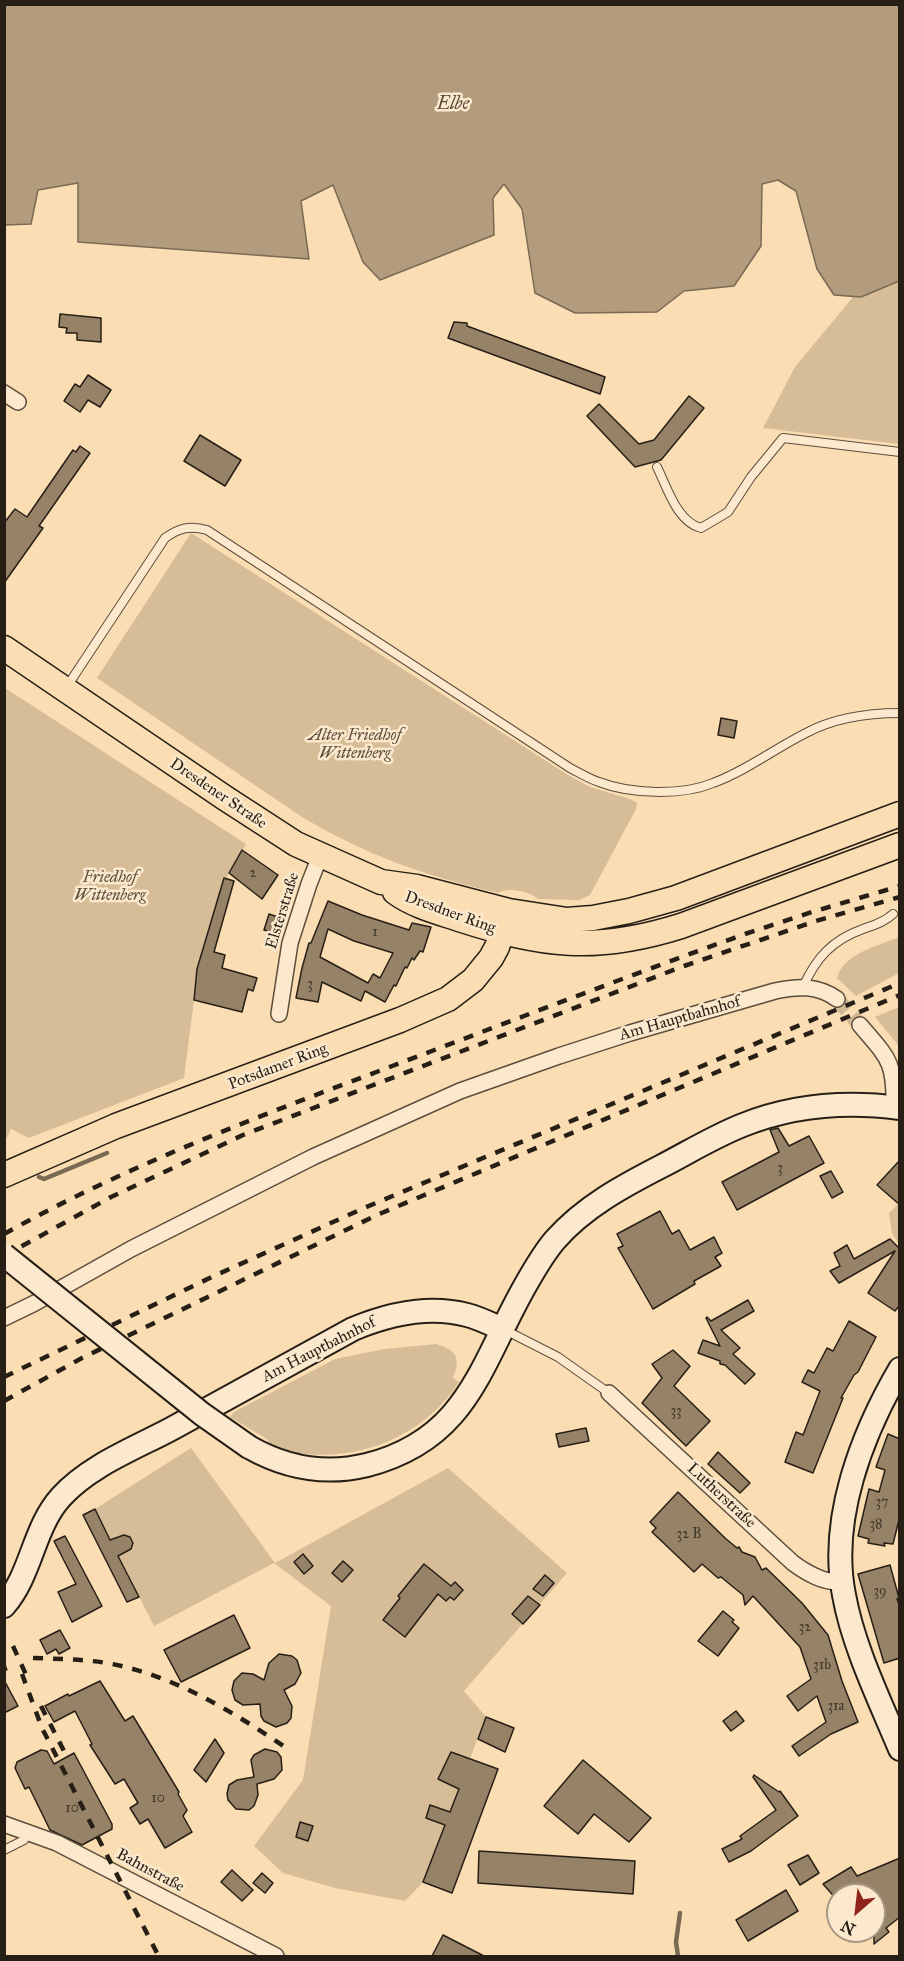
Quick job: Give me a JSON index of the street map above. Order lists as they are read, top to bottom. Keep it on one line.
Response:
{"streets":{"main road":["Dresdener Straße","Dresdner Ring","Potsdamer Ring"],"street":["Elsterstraße","Am Hauptbahnhof","Lutherstraße","Bahnstraße"]},"crossings":[["Dresdener Straße","Elsterstraße"],["Dresdener Straße","Dresdner Ring"],["Dresdner Ring","Potsdamer Ring"]],"water":["Elbe"],"parks":["Alter Friedhof Wittenberg","Friedhof Wittenberg"],"house_numbers":["2","1","3","3","33","37","38","32 B","39","32","31b","31a","10","10"],"north":"bottom left"}
